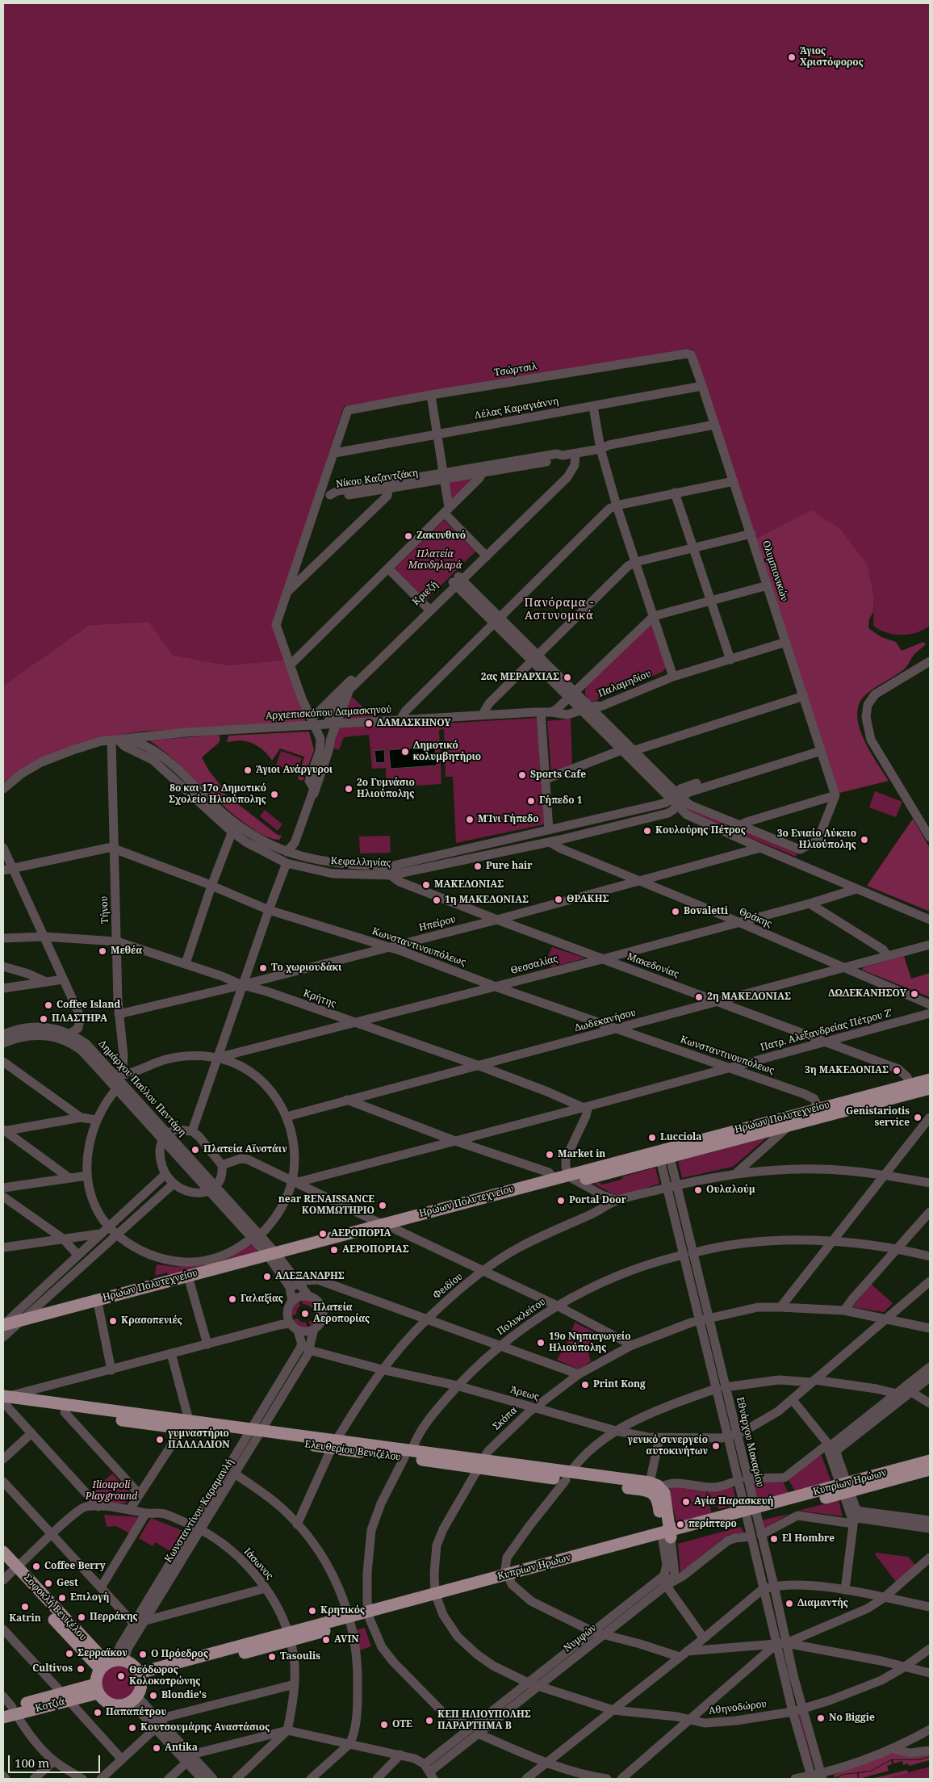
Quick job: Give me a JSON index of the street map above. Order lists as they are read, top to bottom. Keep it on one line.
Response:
{"streets":{"main road":["Ηρώων Πολυτεχνείου","Ελευθερίου Βενιζέλου","Κυπρίων Ηρώων","Σοφοκλή Βενιζέλου","Κοτζιά"],"street":["Τσώρτσιλ","Λέλας Καραγιάννη","Νίκου Καζαντζάκη","Ολυμπιονικών","Κριεζή","Παλαμηδίου","Αρχιεπισκόπου Δαμασκηνού","Κεφαλληνίας","Τήνου","Θράκης","Ηπείρου","Κωνσταντινουπόλεως","Θεσσαλίας","Μακεδονίας","Κρήτης","Δωδεκανήσου","Πατρ. Αλεξανδρείας Πέτρου Ζ’","Δημάρχου Παύλου Πεντάρη","Φειδίου","Πολυκλείτου","Άρεως","Σκόπα","Εθνάρχου Μακαρίου","Κωνσταντίνου Καραμανλή","Ιάσωνος","Νυμφών","Αθηνοδώρου"]},"crossings":[["Τσώρτσιλ","Λέλας Καραγιάννη"],["Τσώρτσιλ","Ολυμπιονικών"],["Λέλας Καραγιάννη","Ολυμπιονικών"],["Νίκου Καζαντζάκη","Ολυμπιονικών"],["Νίκου Καζαντζάκη","Κριεζή"],["Ολυμπιονικών","Παλαμηδίου"],["Κριεζή","Αρχιεπισκόπου Δαμασκηνού"],["Παλαμηδίου","Αρχιεπισκόπου Δαμασκηνού"],["Αρχιεπισκόπου Δαμασκηνού","Κεφαλληνίας"],["Αρχιεπισκόπου Δαμασκηνού","Τήνου"],["Κεφαλληνίας","Τήνου"],["Κεφαλληνίας","Θράκης"],["Κεφαλληνίας","Μακεδονίας"],["Τήνου","Ηπείρου"],["Τήνου","Κωνσταντινουπόλεως"],["Τήνου","Κρήτης"],["Τήνου","Δημάρχου Παύλου Πεντάρη"],["Θράκης","Ηπείρου"],["Θράκης","Θεσσαλίας"],["Θράκης","Δωδεκανήσου"],["Ηπείρου","Κωνσταντινουπόλεως"],["Ηπείρου","Μακεδονίας"],["Ηπείρου","Κρήτης"],["Κωνσταντινουπόλεως","Θεσσαλίας"],["Κωνσταντινουπόλεως","Δωδεκανήσου"],["Κωνσταντινουπόλεως","Πατρ. Αλεξανδρείας Πέτρου Ζ’"],["Κωνσταντινουπόλεως","Ηρώων Πολυτεχνείου"],["Θεσσαλίας","Μακεδονίας"],["Θεσσαλίας","Κρήτης"],["Μακεδονίας","Δωδεκανήσου"],["Μακεδονίας","Πατρ. Αλεξανδρείας Πέτρου Ζ’"],["Μακεδονίας","Ηρώων Πολυτεχνείου"],["Κρήτης","Δωδεκανήσου"],["Κρήτης","Πατρ. Αλεξανδρείας Πέτρου Ζ’"],["Δημάρχου Παύλου Πεντάρη","Ηρώων Πολυτεχνείου"],["Ηρώων Πολυτεχνείου","Φειδίου"],["Ηρώων Πολυτεχνείου","Εθνάρχου Μακαρίου"],["Φειδίου","Άρεως"],["Φειδίου","Εθνάρχου Μακαρίου"],["Φειδίου","Ελευθερίου Βενιζέλου"],["Πολυκλείτου","Άρεως"],["Πολυκλείτου","Εθνάρχου Μακαρίου"],["Πολυκλείτου","Ελευθερίου Βενιζέλου"],["Πολυκλείτου","Κυπρίων Ηρώων"],["Άρεως","Σκόπα"],["Άρεως","Εθνάρχου Μακαρίου"],["Άρεως","Κωνσταντίνου Καραμανλή"],["Σκόπα","Εθνάρχου Μακαρίου"],["Σκόπα","Ελευθερίου Βενιζέλου"],["Σκόπα","Κυπρίων Ηρώων"],["Εθνάρχου Μακαρίου","Ελευθερίου Βενιζέλου"],["Εθνάρχου Μακαρίου","Κυπρίων Ηρώων"],["Εθνάρχου Μακαρίου","Νυμφών"],["Εθνάρχου Μακαρίου","Αθηνοδώρου"],["Ελευθερίου Βενιζέλου","Κυπρίων Ηρώων"],["Ελευθερίου Βενιζέλου","Κωνσταντίνου Καραμανλή"],["Κυπρίων Ηρώων","Κωνσταντίνου Καραμανλή"],["Κυπρίων Ηρώων","Ιάσωνος"],["Κυπρίων Ηρώων","Σοφοκλή Βενιζέλου"],["Κυπρίων Ηρώων","Κοτζιά"],["Κωνσταντίνου Καραμανλή","Ιάσωνος"],["Κωνσταντίνου Καραμανλή","Σοφοκλή Βενιζέλου"],["Κωνσταντίνου Καραμανλή","Κοτζιά"],["Ιάσωνος","Σοφοκλή Βενιζέλου"],["Σοφοκλή Βενιζέλου","Κοτζιά"],["Νυμφών","Αθηνοδώρου"]],"districts":["Πανόραμα - Αστυνομικά"],"parks":["Πλατεία Μανδηλαρά","Ilioupoli Playground"],"places":["Άγιος Χριστόφορος","Ζακυνθινό","2ας ΜΕΡΑΡΧΙΑΣ","ΔΑΜΑΣΚΗΝΟΥ","Δημοτικό κολυμβητήριο","Άγιοι Ανάργυροι","Sports Cafe","2ο Γυμνάσιο Ηλιούπολης","8ο και 17ο Δημοτικό Σχολείο Ηλιούπολης","Γήπεδο 1","ΜΊνι Γήπεδο","Κουλούρης Πέτρος","3ο Ενιαίο Λύκειο Ηλιούπολης","Pure hair","ΜΑΚΕΔΟΝΙΑΣ","ΘΡΑΚΗΣ","1η ΜΑΚΕΔΟΝΙΑΣ","Bovaletti","Μεθέα","Το χωριουδάκι","ΔΩΔΕΚΑΝΗΣΟΥ","2η ΜΑΚΕΔΟΝΙΑΣ","Coffee Island","ΠΛΑΣΤΗΡΑ","3η ΜΑΚΕΔΟΝΙΑΣ","Genistariotis service","Lucciola","Πλατεία Αϊνστάιν","Market in","Ουλαλούμ","Portal Door","near RENAISSANCE ΚΟΜΜΩΤΗΡΙΟ","ΑΕΡΟΠΟΡΙΑ","ΑΕΡΟΠΟΡΙΑΣ","ΑΛΕΞΑΝΔΡΗΣ","Γαλαξίας","Πλατεία Αεροπορίας","Κρασοπενιές","19ο Νηπιαγωγείο Ηλιούπολης","Print Kong","γυμναστήριο ΠΑΛΛΑΔΙΟΝ","γενικό συνεργείο αυτοκινήτων","Αγία Παρασκευή","περίπτερο","El Hombre","Coffee Berry","Gest","Επιλογή","Διαμαντής","Katrin","Κρητικός","Περράκης","AVIN","Σερραϊκον","Ο Πρόεδρος","Tasoulis","Cultivos","Θεόδωρος Κολοκοτρώνης","Blondie's","Παπαπέτρου","Νο Biggie","ΚΕΠ ΗΛΙΟΥΠΟΛΗΣ ΠΑΡΑΡΤΗΜΑ Β","ΟΤΕ","Κουτσουμάρης Αναστάσιος","Antika"],"scale_bar":"100 m"}
